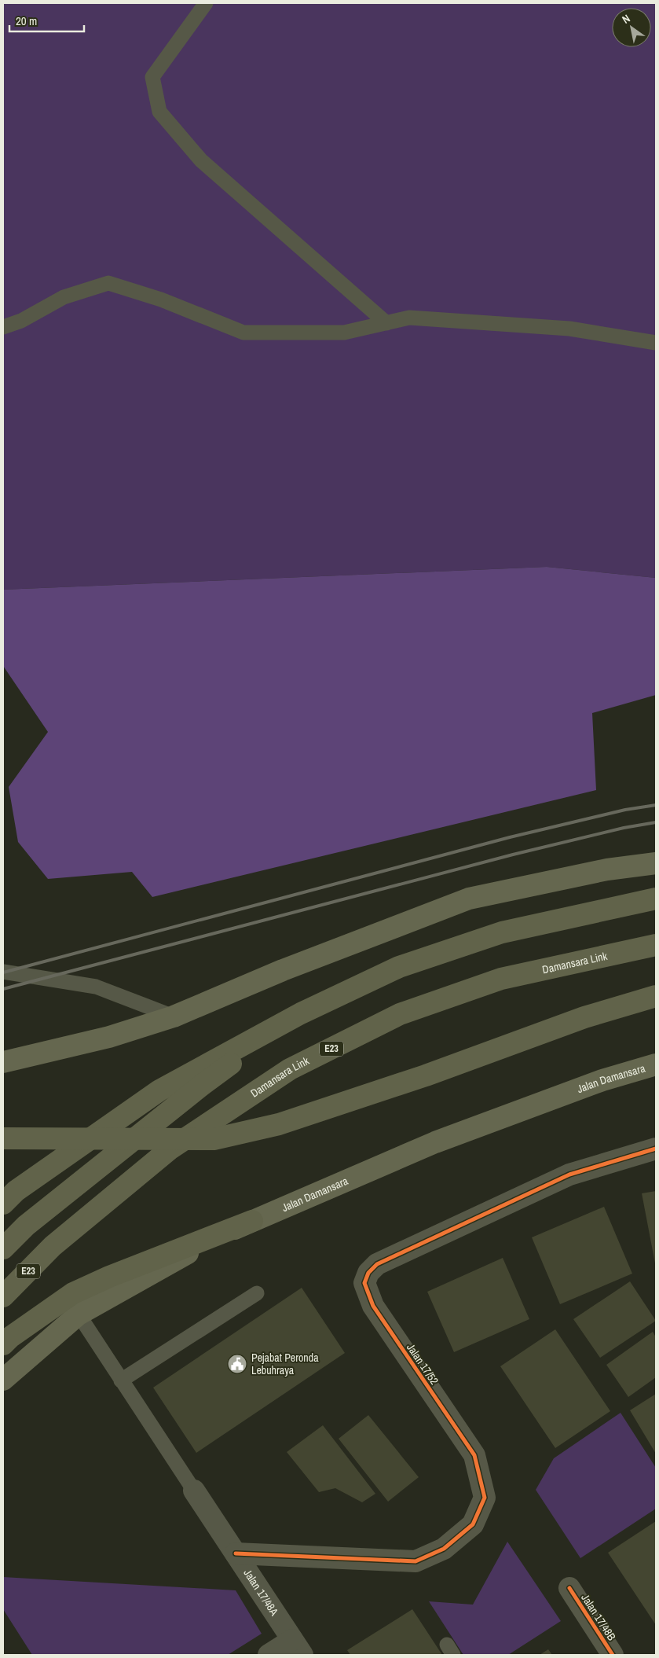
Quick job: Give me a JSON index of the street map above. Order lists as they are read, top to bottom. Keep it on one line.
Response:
{"streets":{"highway":["Damansara Link","E23"],"main road":["Jalan Damansara"],"street":["Jalan 17/52","Jalan 17/48A","Jalan 17/48B"]},"crossings":[["Jalan 17/52","Jalan 17/48A"]],"places":{"public building":["Pejabat Peronda Lebuhraya"]},"scale_bar":"20 m","north":"top left"}
